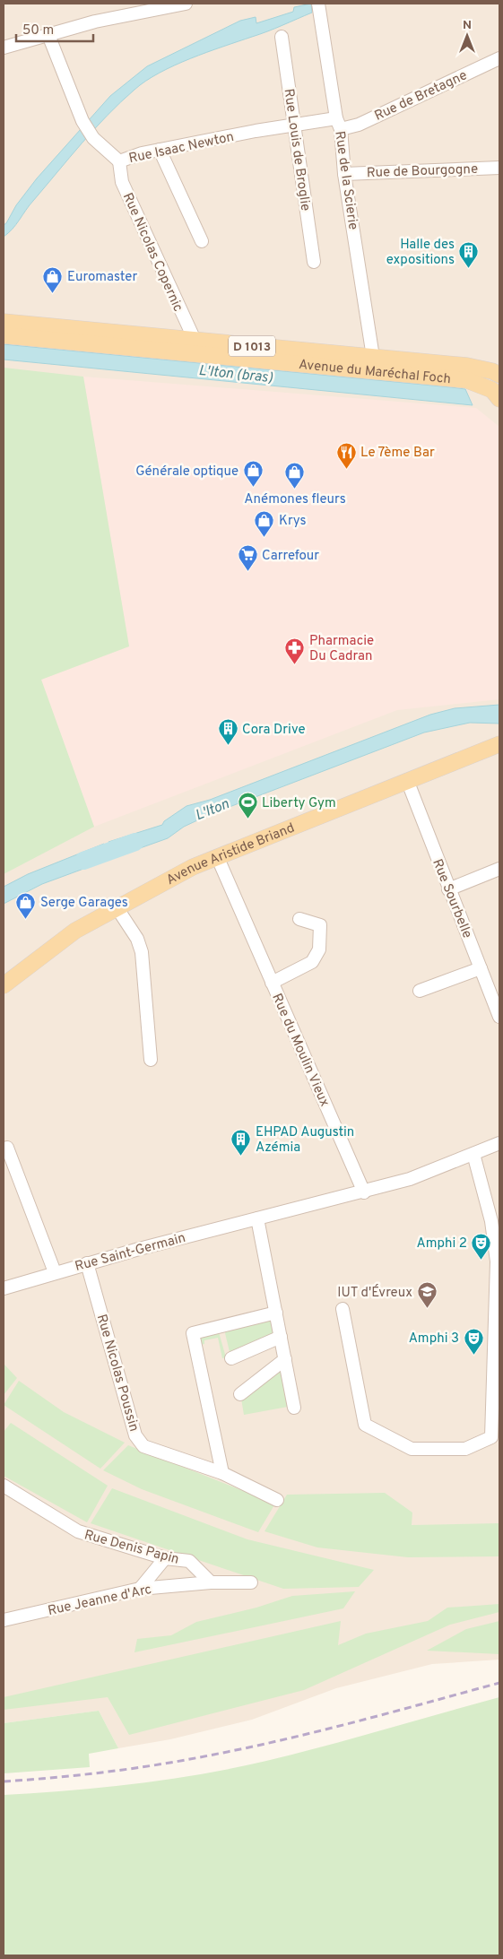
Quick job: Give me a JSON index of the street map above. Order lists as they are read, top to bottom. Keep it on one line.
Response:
{"streets":{"main road":["D 1013","Avenue du Maréchal Foch","Avenue Aristide Briand"],"street":["Rue de Bretagne","Rue Isaac Newton","Rue Louis de Broglie","Rue de Bourgogne","Rue de la Scierie","Rue Nicolas Copernic","Rue Sourbelle","Rue du Moulin Vieux","Rue Saint-Germain","Rue Nicolas Poussin","Rue Denis Papin","Rue Jeanne d'Arc"]},"crossings":[["Rue de Bretagne","Rue Isaac Newton"],["Rue de Bretagne","Rue de la Scierie"],["Rue Isaac Newton","Rue Louis de Broglie"],["Rue Isaac Newton","Rue de la Scierie"],["Rue Isaac Newton","Rue Nicolas Copernic"],["Rue de Bourgogne","Rue de la Scierie"],["Rue de la Scierie","Avenue du Maréchal Foch"],["Rue Nicolas Copernic","Avenue du Maréchal Foch"],["Avenue Aristide Briand","Rue Sourbelle"],["Avenue Aristide Briand","Rue du Moulin Vieux"],["Rue du Moulin Vieux","Rue Saint-Germain"],["Rue Saint-Germain","Rue Nicolas Poussin"],["Rue Denis Papin","Rue Jeanne d'Arc"]],"water":["L'Iton (bras)","L'Iton"],"places":{"building":["Halle des expositions","Cora Drive","EHPAD Augustin Azémia"],"shop":["Euromaster","Générale optique","Anémones fleurs","Krys","Serge Garages"],"restaurant":["Le 7ème Bar"],"supermarket":["Carrefour"],"pharmacy":["Pharmacie Du Cadran"],"sports":["Liberty Gym"],"theatre":["Amphi 2","Amphi 3"],"school or university":["IUT d'Évreux"]},"scale_bar":"50 m","north":"top"}
